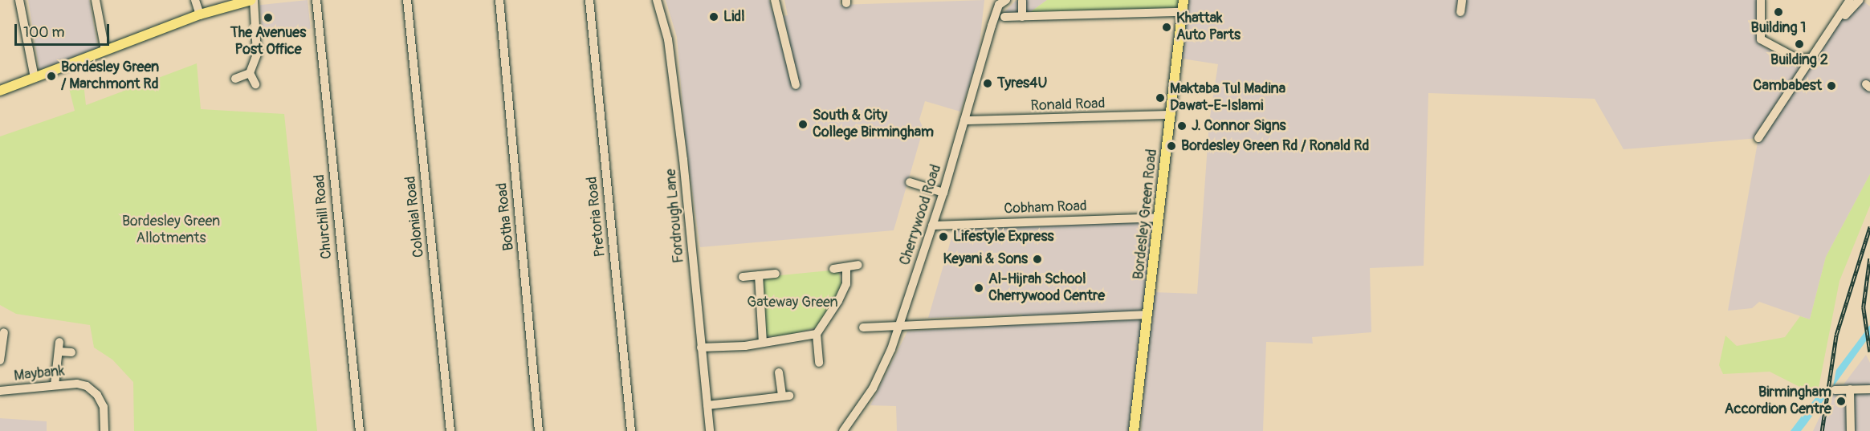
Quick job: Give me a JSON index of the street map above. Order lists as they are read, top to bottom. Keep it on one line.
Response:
{"streets":{"main road":["Bordesley Green Road"],"street":["Ronald Road","Cobham Road","Cherrywood Road","Fordrough Lane","Churchill Road","Colonial Road","Botha Road","Pretoria Road","Maybank"]},"crossings":[["Ronald Road","Bordesley Green Road"],["Ronald Road","Cherrywood Road"],["Cobham Road","Bordesley Green Road"],["Cobham Road","Cherrywood Road"]],"parks":["Bordesley Green Allotments","Gateway Green"],"places":["Building 1","Lidl","The Avenues Post Office","Khattak Auto Parts","Building 2","Bordesley Green / Marchmont Rd","Tyres4U","Cambabest","Maktaba Tul Madina Dawat-E-Islami","South & City College Birmingham","J. Connor Signs","Bordesley Green Rd / Ronald Rd","Lifestyle Express","Keyani & Sons","Al-Hijrah School Cherrywood Centre","Birmingham Accordion Centre"],"scale_bar":"100 m"}
